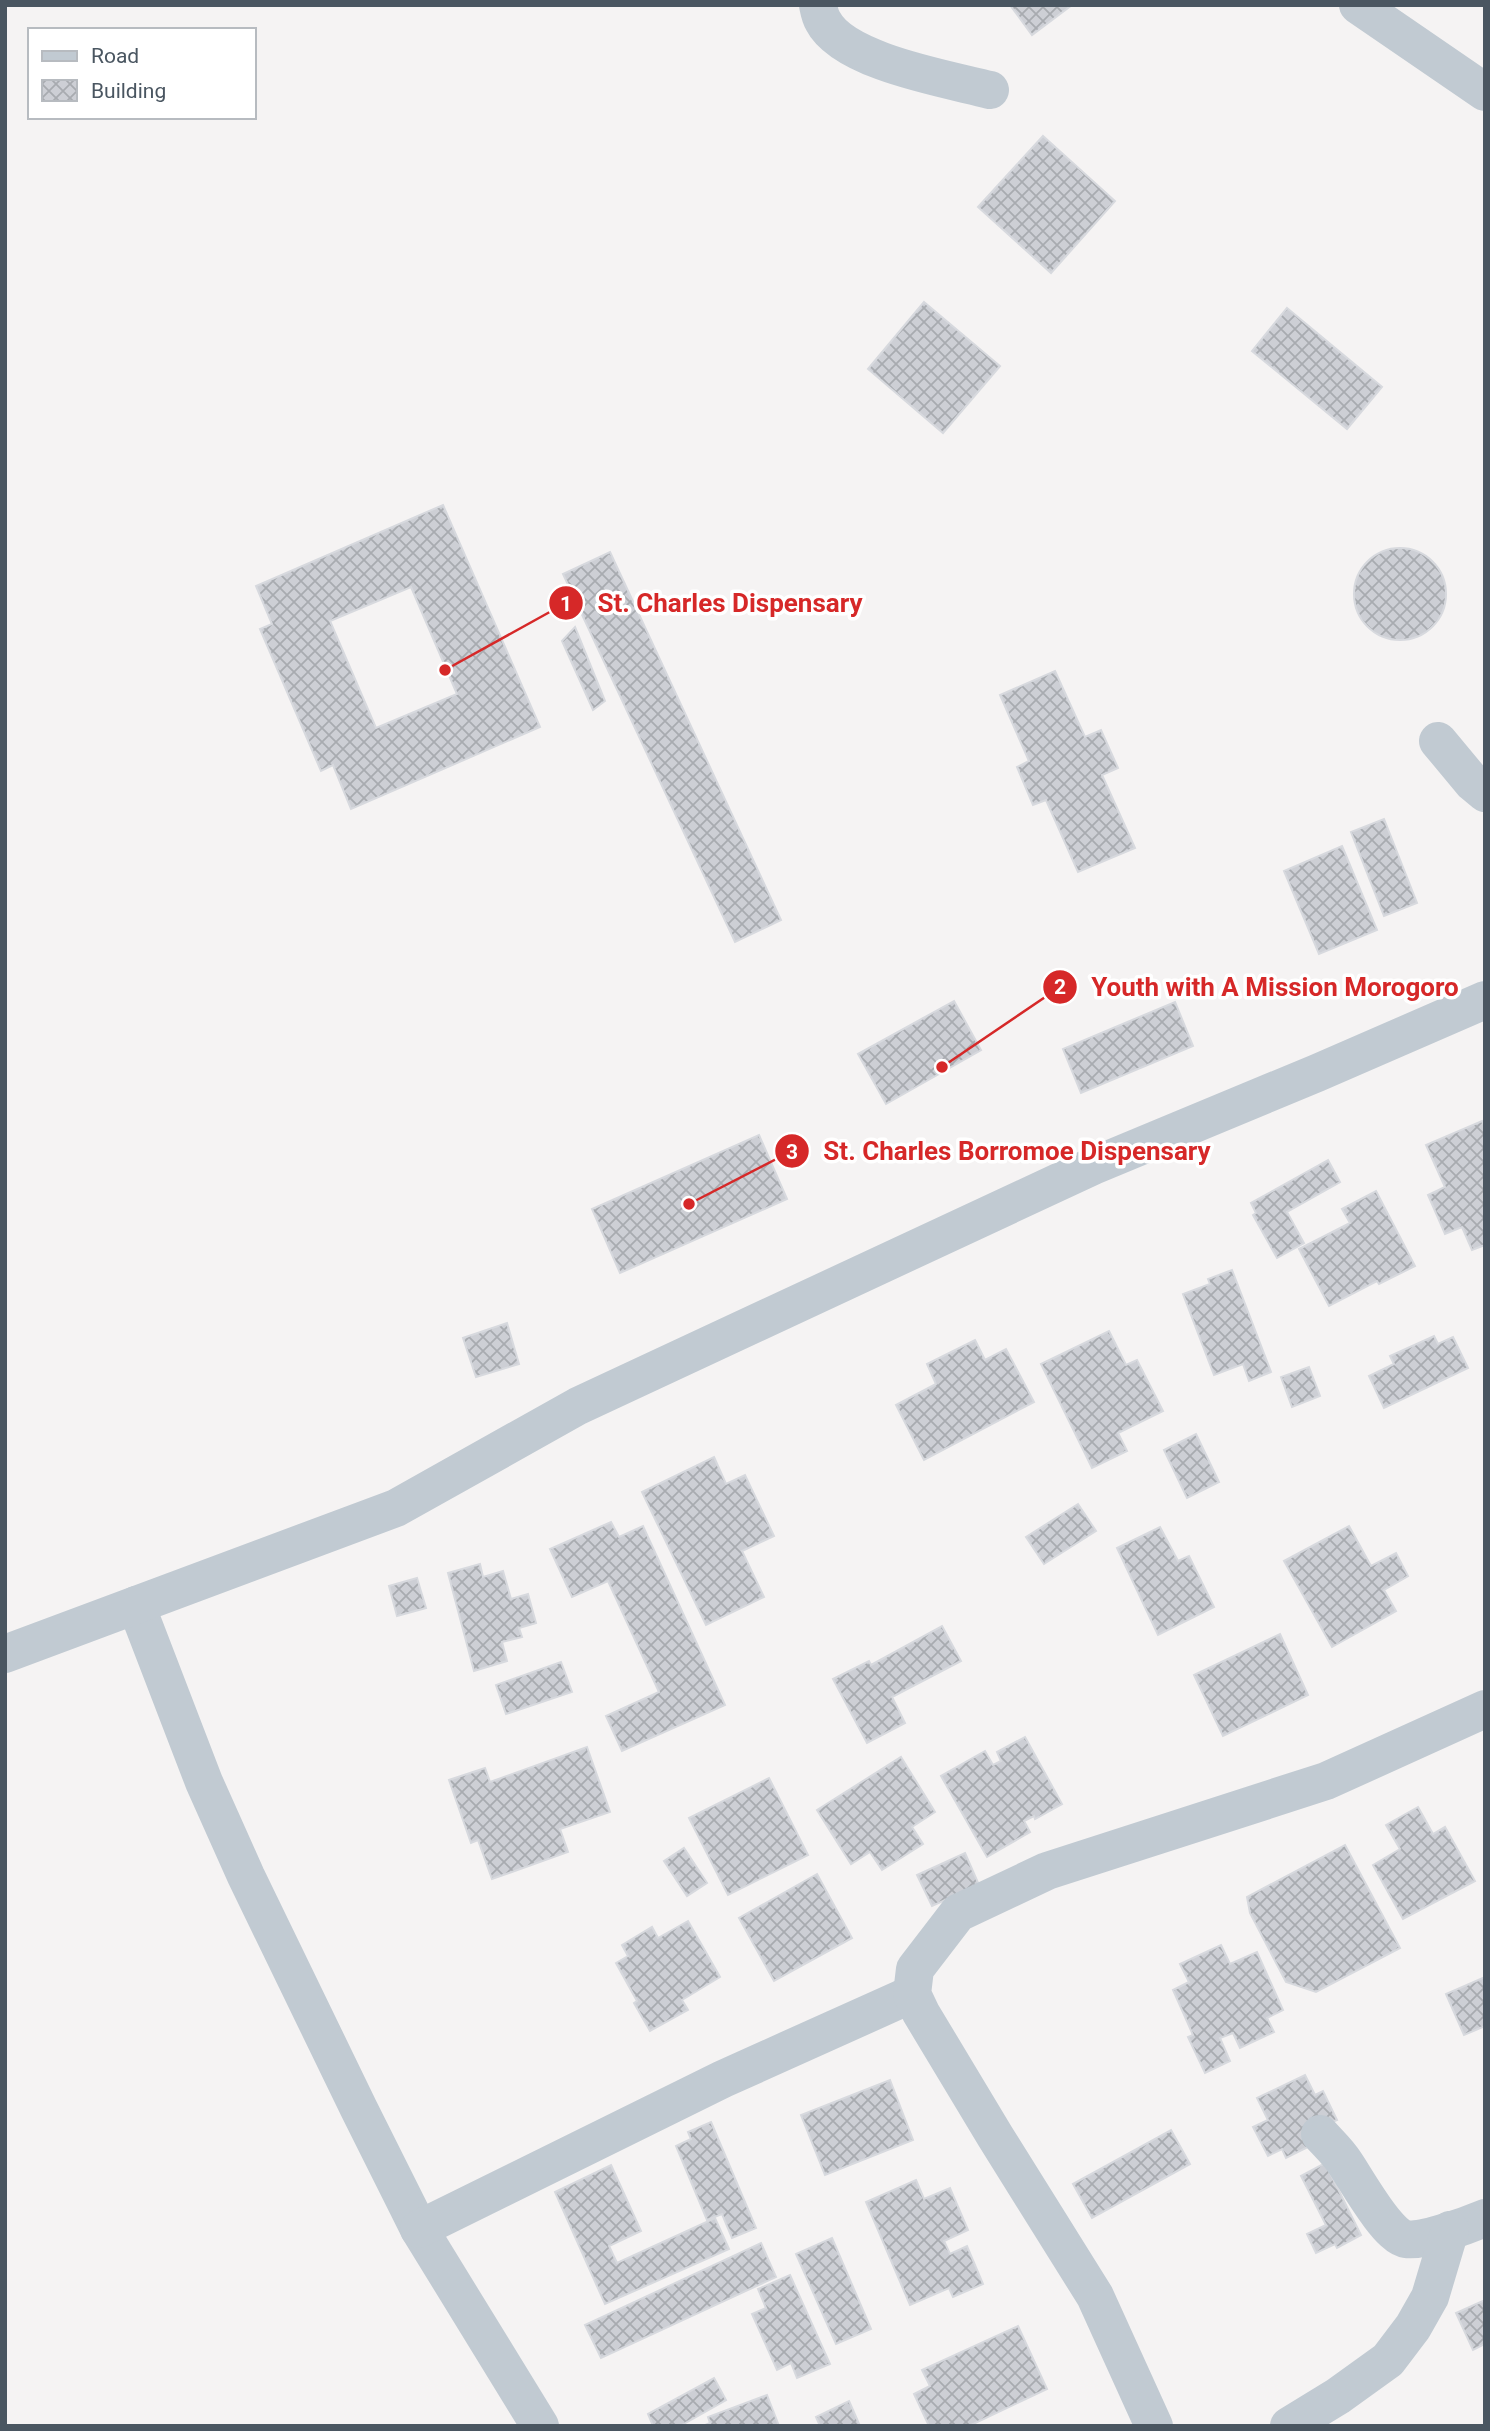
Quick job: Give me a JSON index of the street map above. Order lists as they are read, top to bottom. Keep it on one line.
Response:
{"places":["St. Charles Dispensary","Youth with A Mission Morogoro","St. Charles Borromoe Dispensary"],"legend":["Road","Building"]}
